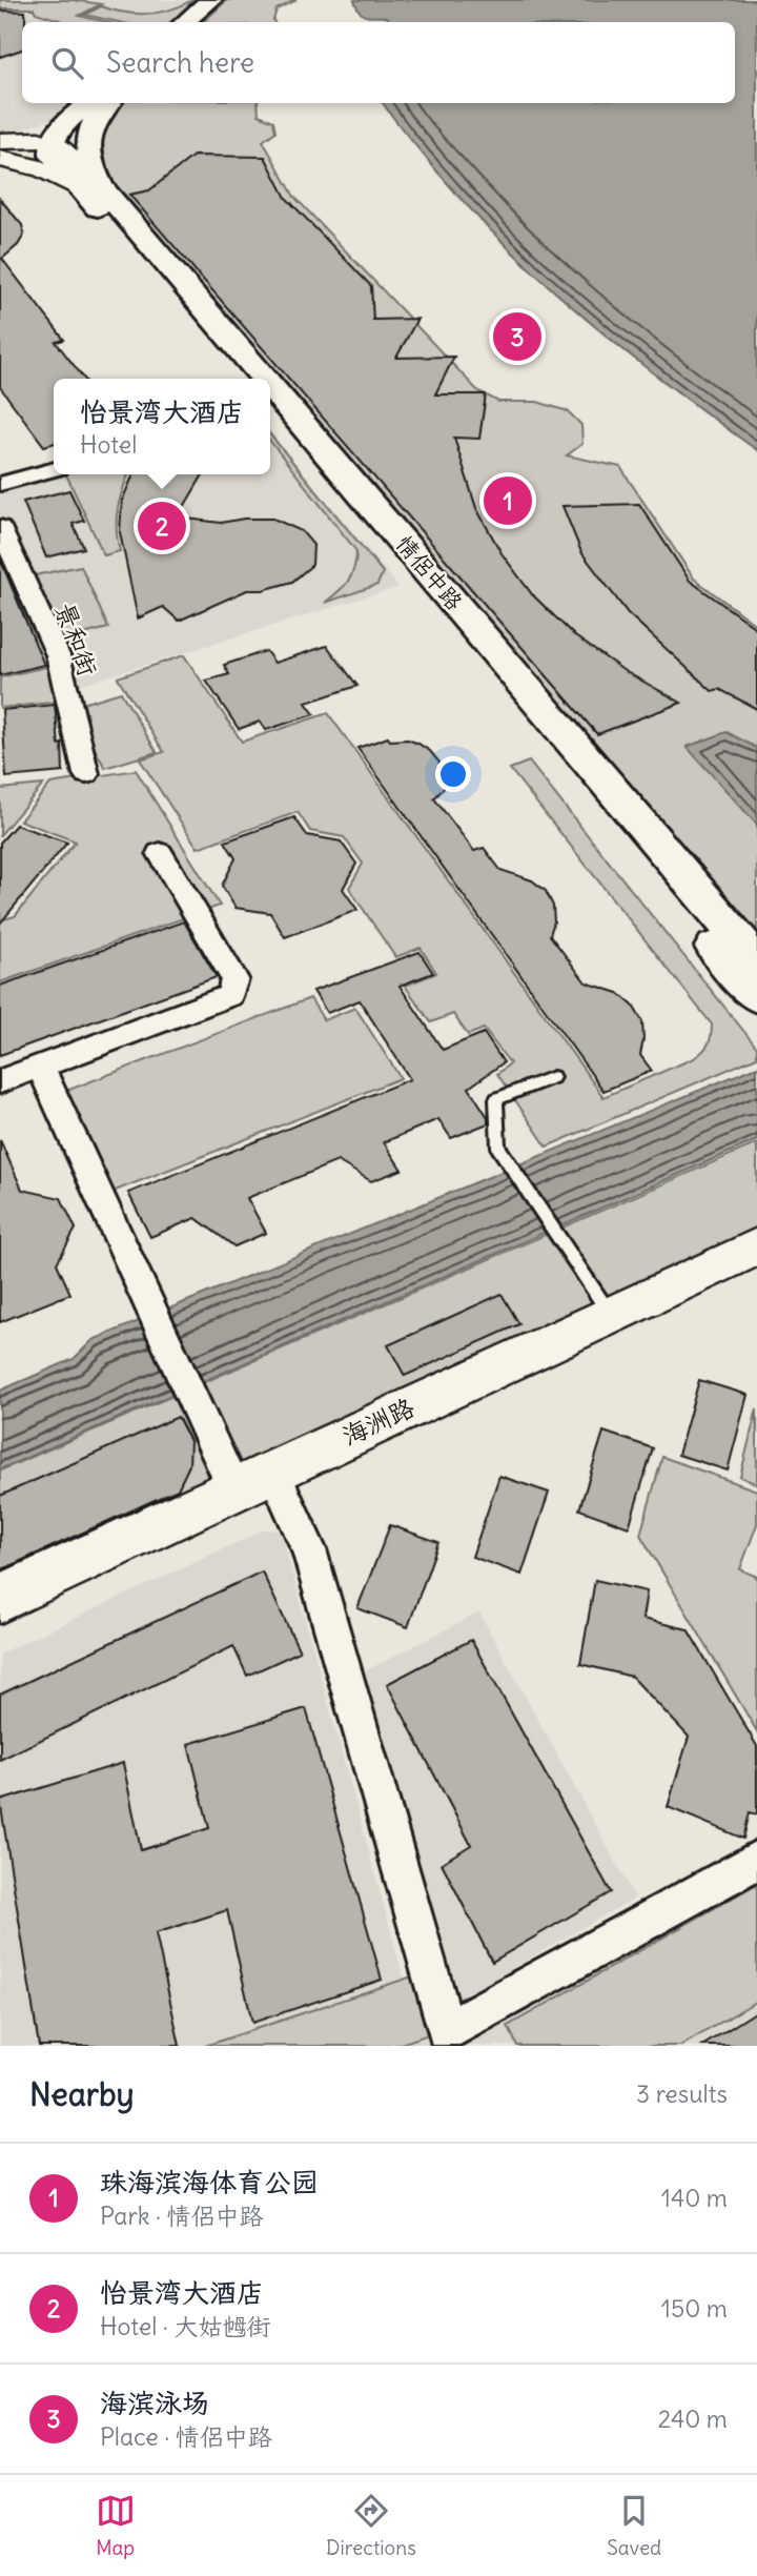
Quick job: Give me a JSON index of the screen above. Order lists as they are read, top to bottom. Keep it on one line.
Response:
{"streets":{"highway":["情侣中路"],"street":["景和街","海洲路"]},"page":{"search":"Search here","pins":["3","1","2"],"popup":["怡景湾大酒店","Hotel"],"heading":["Nearby","3 results"],"list":[{"mark":"1","name":"珠海滨海体育公园","note":"Park · 情侣中路","value":"140 m"},{"mark":"2","name":"怡景湾大酒店","note":"Hotel · 大姑乸街","value":"150 m"},{"mark":"3","name":"海滨泳场","note":"Place · 情侣中路","value":"240 m"}],"nav":["Map","Directions","Saved"]}}
